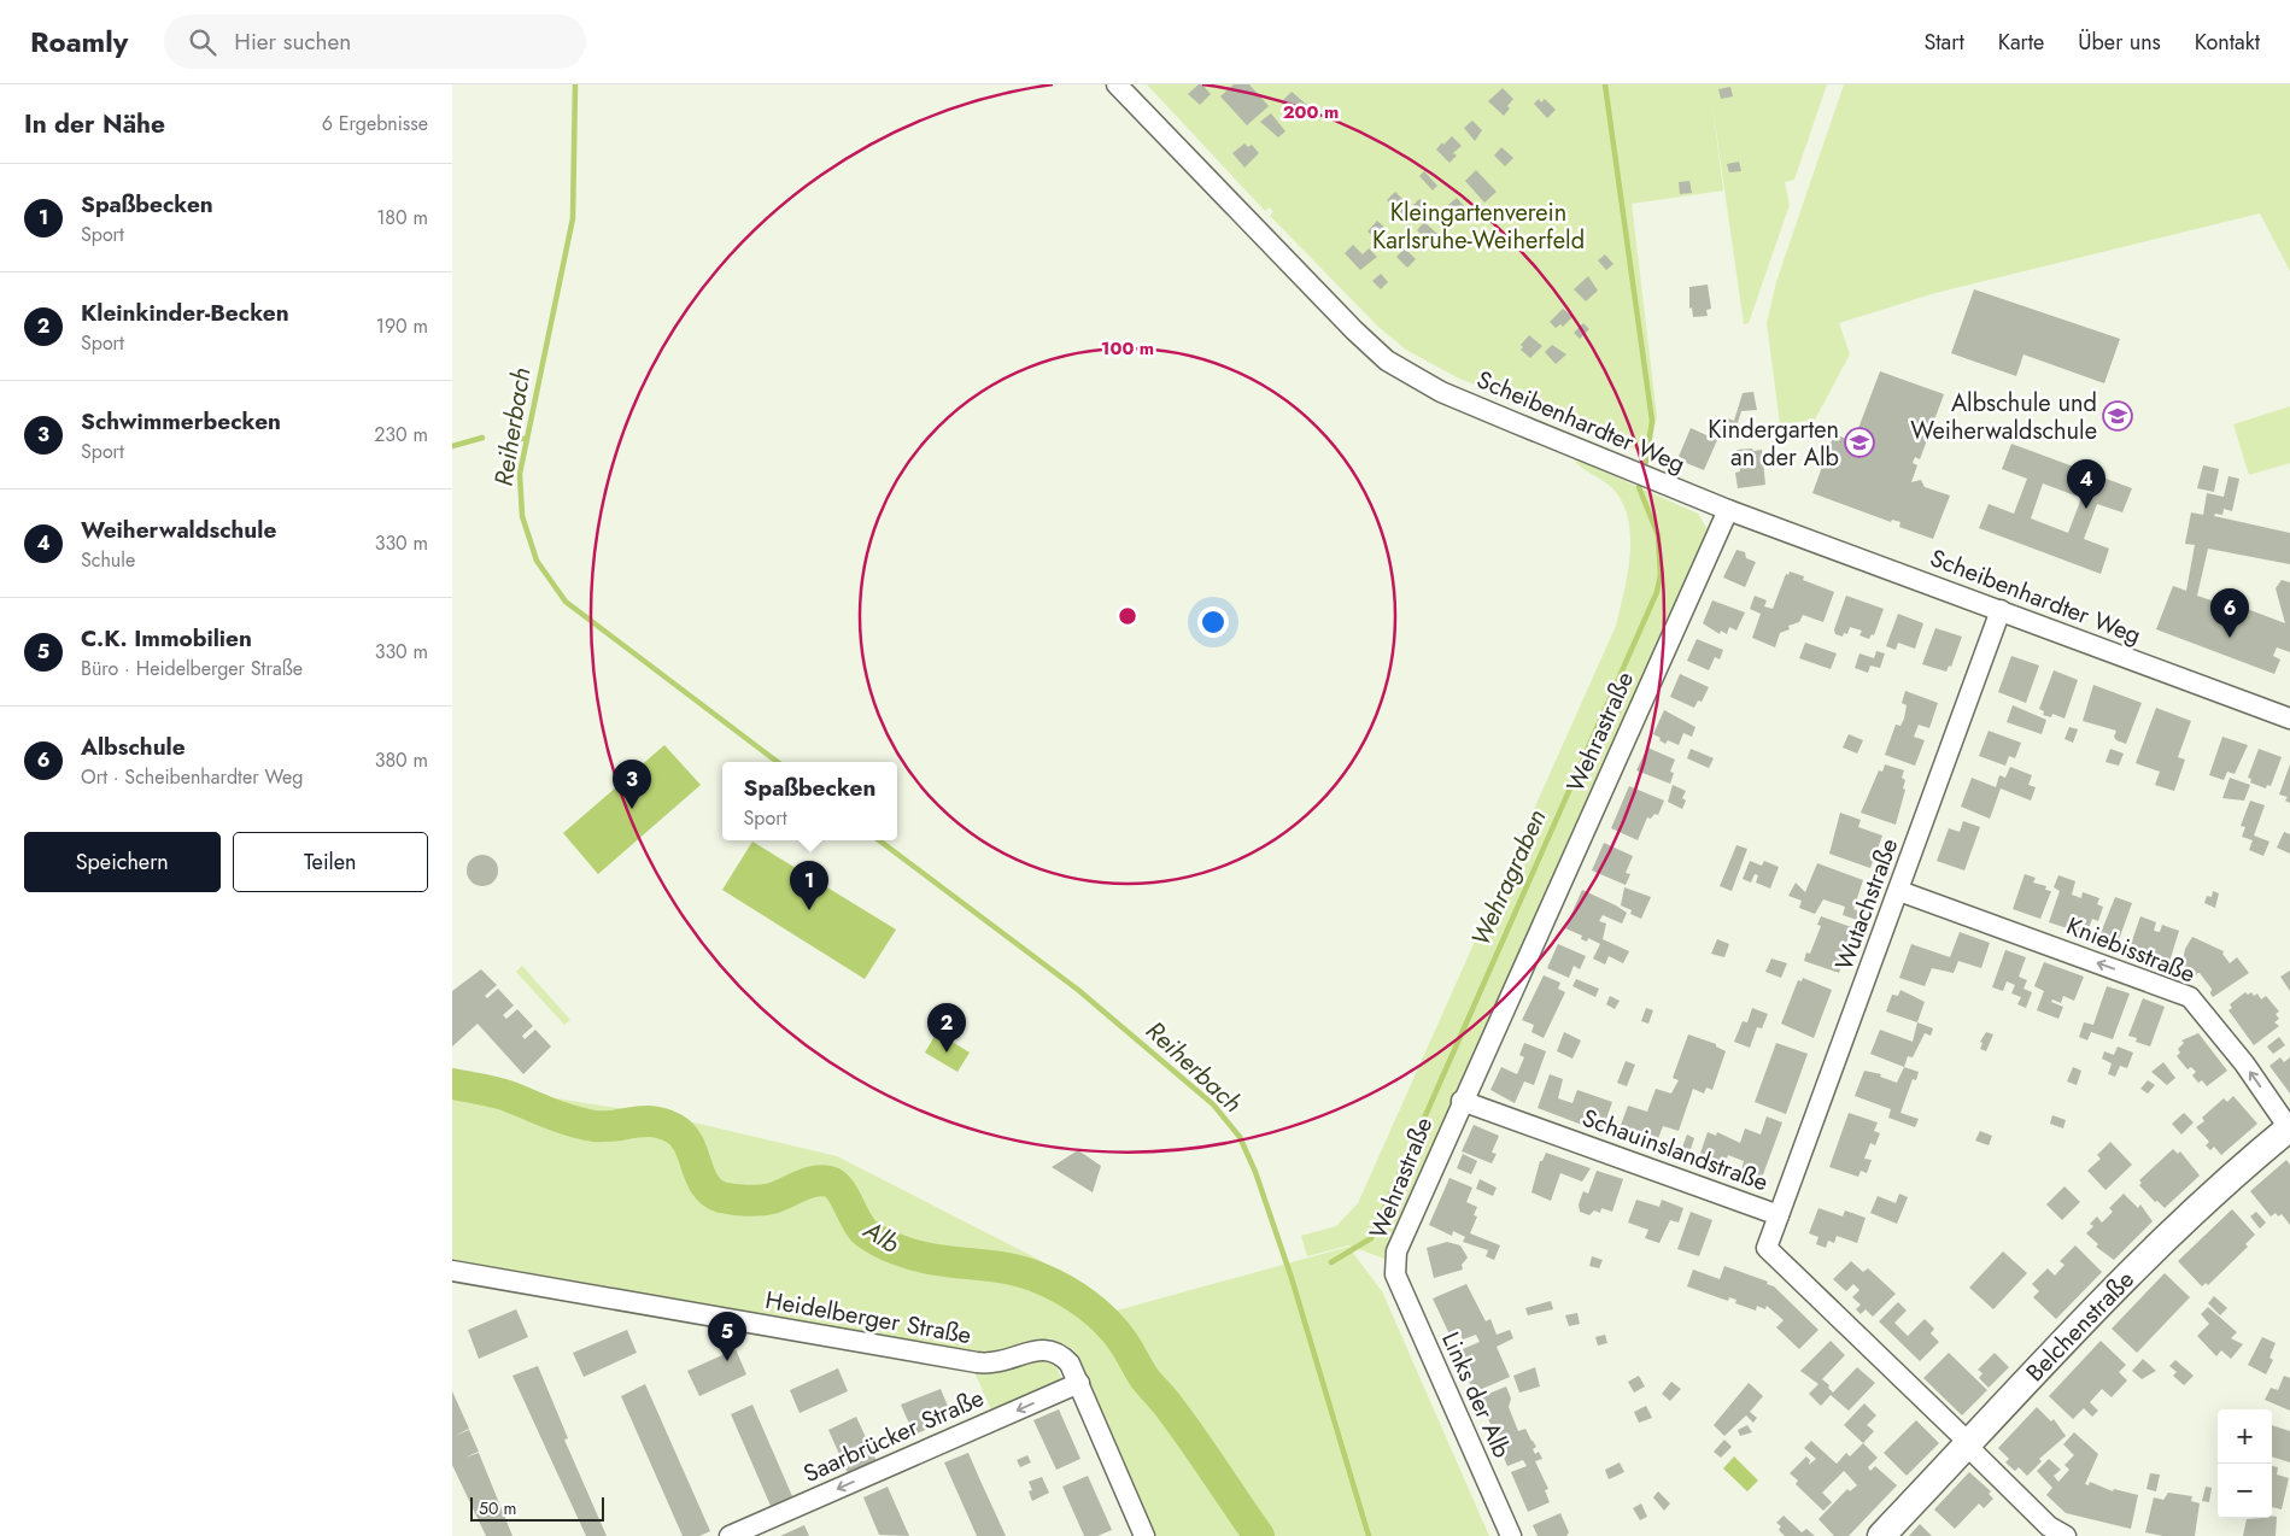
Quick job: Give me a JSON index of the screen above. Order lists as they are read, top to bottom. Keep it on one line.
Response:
{"streets":{"street":["Scheibenhardter Weg","Wehrastraße","Wutachstraße","Kniebisstraße","Schauinslandstraße","Heidelberger Straße","Belchenstraße","Links der Alb","Saarbrücker Straße"]},"crossings":[["Scheibenhardter Weg","Wehrastraße"],["Scheibenhardter Weg","Wutachstraße"],["Wehrastraße","Schauinslandstraße"],["Wehrastraße","Links der Alb"],["Wutachstraße","Kniebisstraße"],["Wutachstraße","Schauinslandstraße"],["Kniebisstraße","Belchenstraße"],["Schauinslandstraße","Belchenstraße"],["Heidelberger Straße","Saarbrücker Straße"]],"one_way":["Kniebisstraße","Saarbrücker Straße"],"water":["Reiherbach","Wehragraben","Alb"],"parks":["Kleingartenverein Karlsruhe-Weiherfeld"],"places":{"school or university":["Albschule und Weiherwaldschule","Kindergarten an der Alb"]},"scale_bar":"50 m","page":{"header":"Roamly","search":"Hier suchen","nav":["Start","Karte","Über uns","Kontakt"],"heading":["In der Nähe","6 Ergebnisse"],"list":[{"mark":"1","name":"Spaßbecken","note":"Sport","value":"180 m"},{"mark":"2","name":"Kleinkinder-Becken","note":"Sport","value":"190 m"},{"mark":"3","name":"Schwimmerbecken","note":"Sport","value":"230 m"},{"mark":"4","name":"Weiherwaldschule","note":"Schule","value":"330 m"},{"mark":"5","name":"C.K. Immobilien","note":"Büro · Heidelberger Straße","value":"330 m"},{"mark":"6","name":"Albschule","note":"Ort · Scheibenhardter Weg","value":"380 m"}],"pins":["4","6","3","1","2","5"],"popup":["Spaßbecken","Sport"],"buttons":["Speichern","Teilen"],"map_buttons":["+","−"],"scale":"50 m"},"rings":["200 m","100 m"]}
